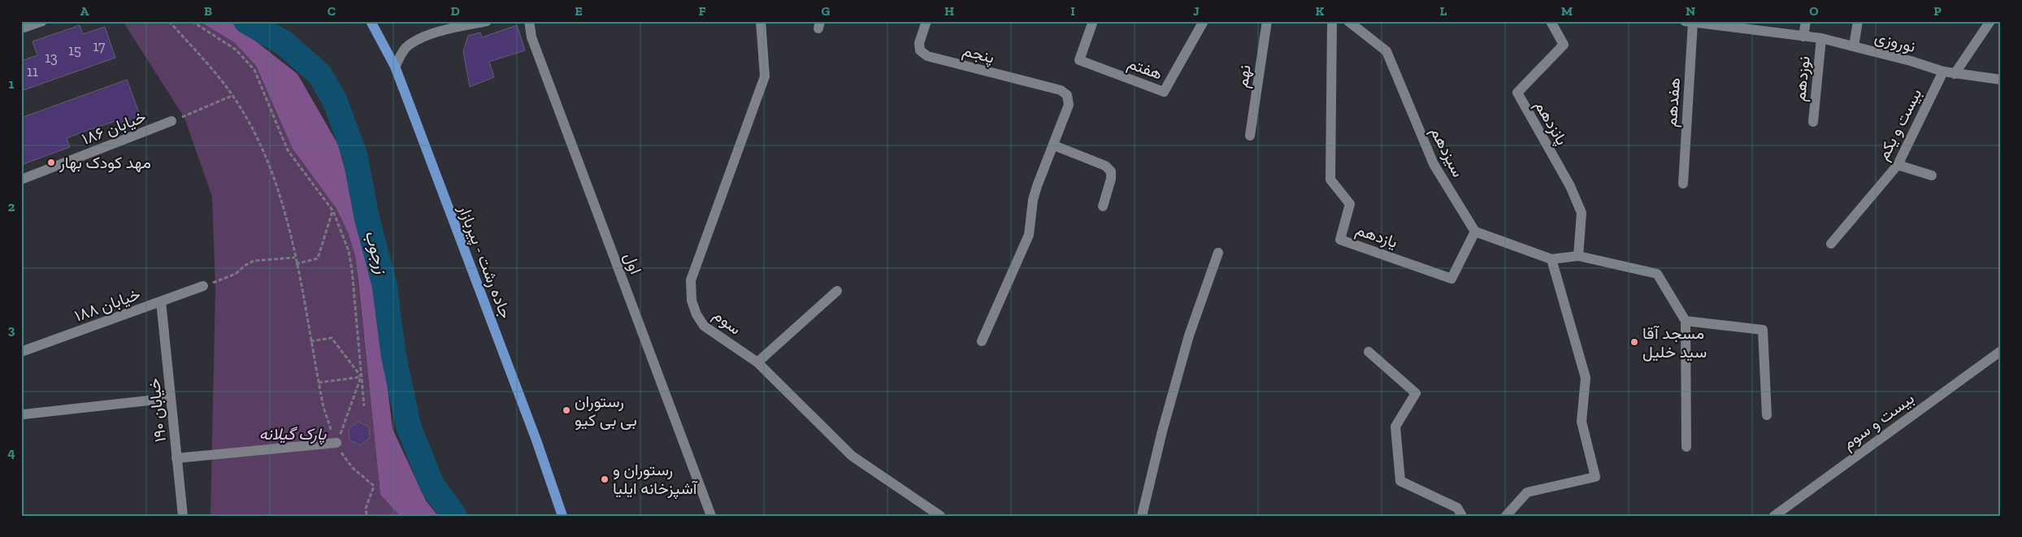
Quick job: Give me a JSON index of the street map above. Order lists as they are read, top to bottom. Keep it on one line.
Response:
{"streets":{"main road":["جاده رشت - پیربازار"],"street":["نوروزی","پنجم","هفتم","نهم","نوزدهم","هفدهم","پانزدهم","بیست و یکم","خیابان ۱۸۶","سیزدهم","یازدهم","اول","خیابان ۱۸۸","سوم","خیابان ۱۹۰","بیست و سوم"]},"crossings":[["نوروزی","نوزدهم"],["نوروزی","هفدهم"],["نوروزی","بیست و یکم"],["سیزدهم","یازدهم"],["خیابان ۱۸۸","خیابان ۱۹۰"]],"water":["زرجوب"],"parks":["پارک گیلانه"],"places":["مهد کودک بهار","مسجد آقا سید خلیل","رستوران بی بی کیو","رستوران و آشپزخانه ایلیا"],"house_numbers":["17","15","13","11"],"grid":{"columns":["A","B","C","D","E","F","G","H","I","J","K","L","M","N","O","P"],"rows":["1","2","3","4"]}}
